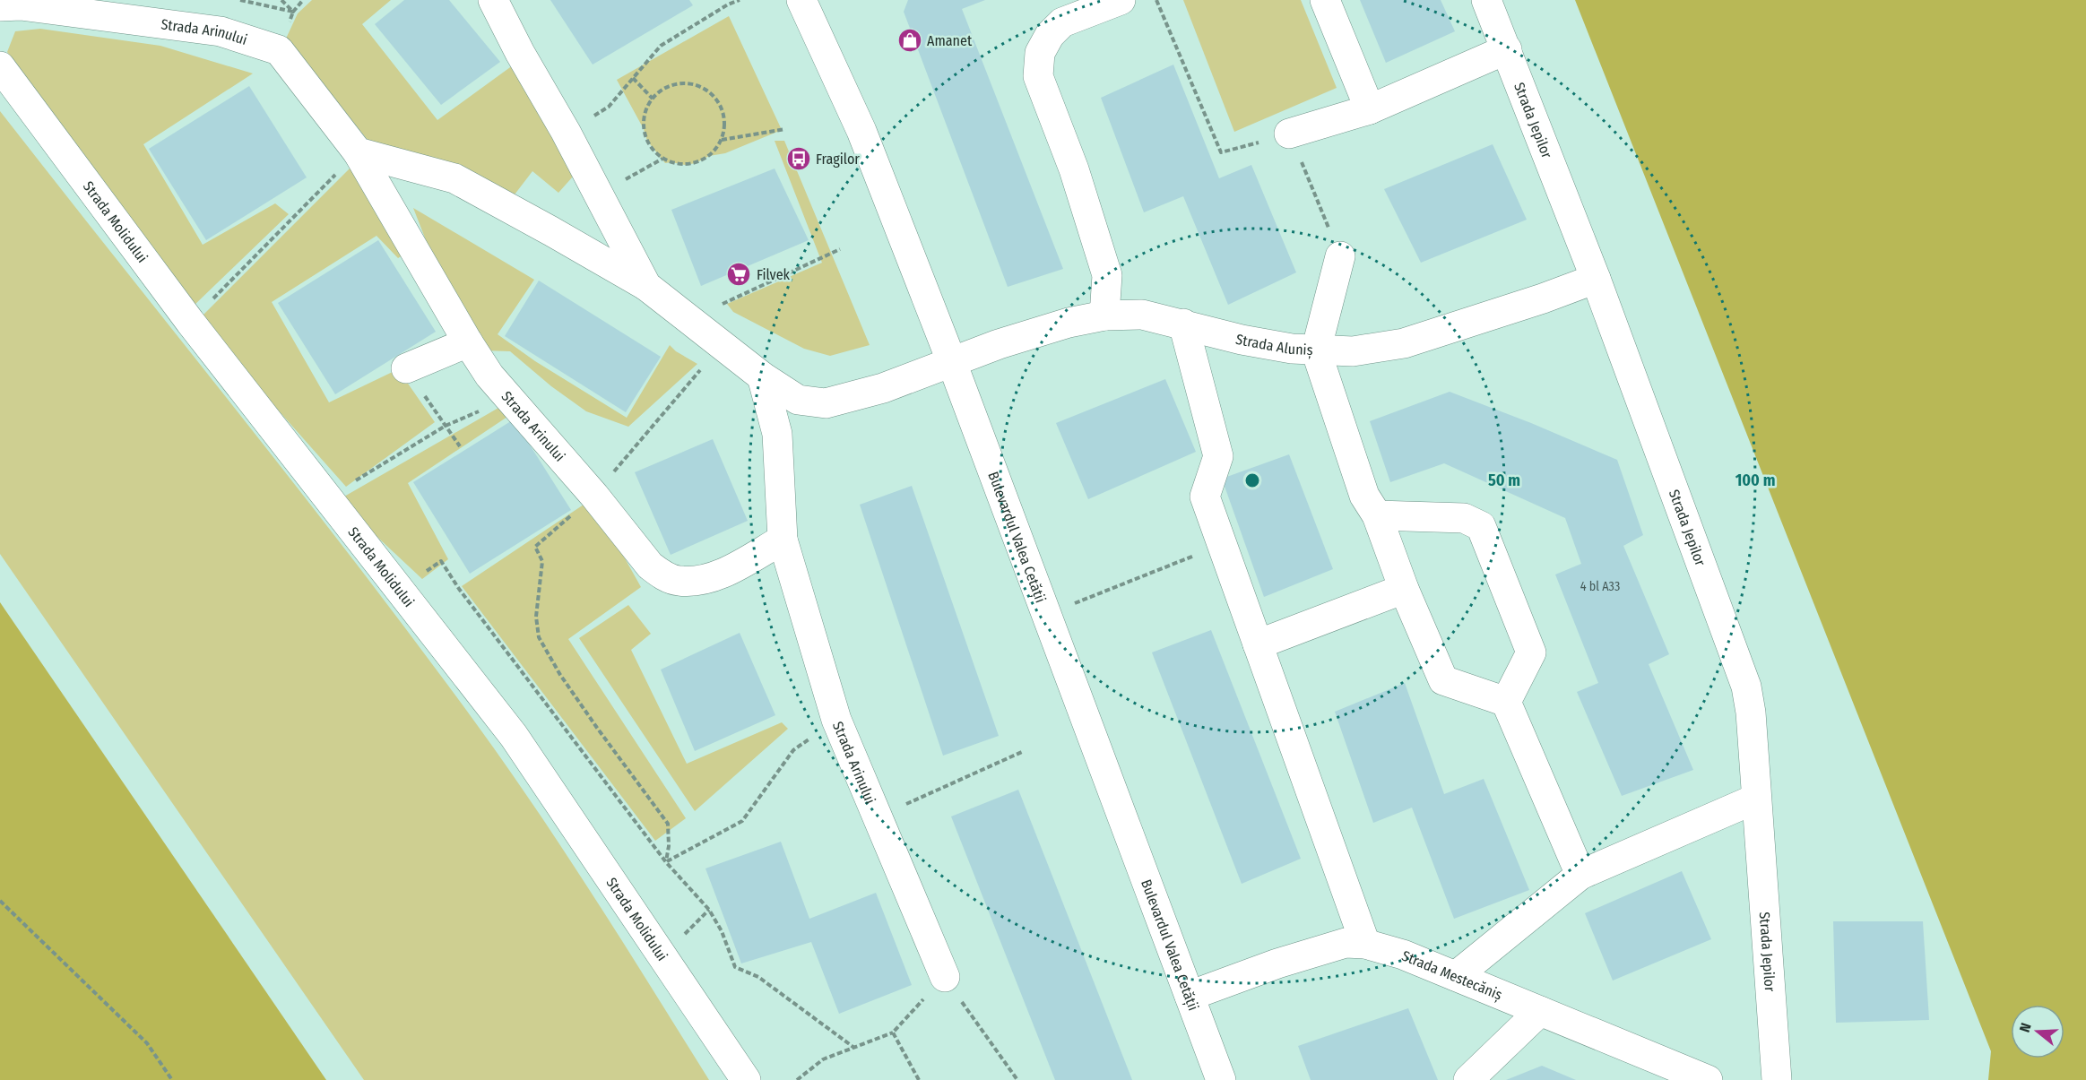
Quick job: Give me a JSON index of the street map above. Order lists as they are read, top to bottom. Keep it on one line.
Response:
{"streets":{"street":["Strada Arinului","Strada Jepilor","Strada Molidului","Strada Aluniș","Bulevardul Valea Cetății","Strada Mestecăniș"]},"crossings":[["Strada Jepilor","Strada Aluniș"],["Strada Aluniș","Bulevardul Valea Cetății"],["Bulevardul Valea Cetății","Strada Mestecăniș"]],"places":{"shop":["Amanet"],"bus stop":["Fragilor"],"supermarket":["Filvek"]},"house_numbers":["4 bl A33"],"north":"left","rings":["50 m","100 m"]}
